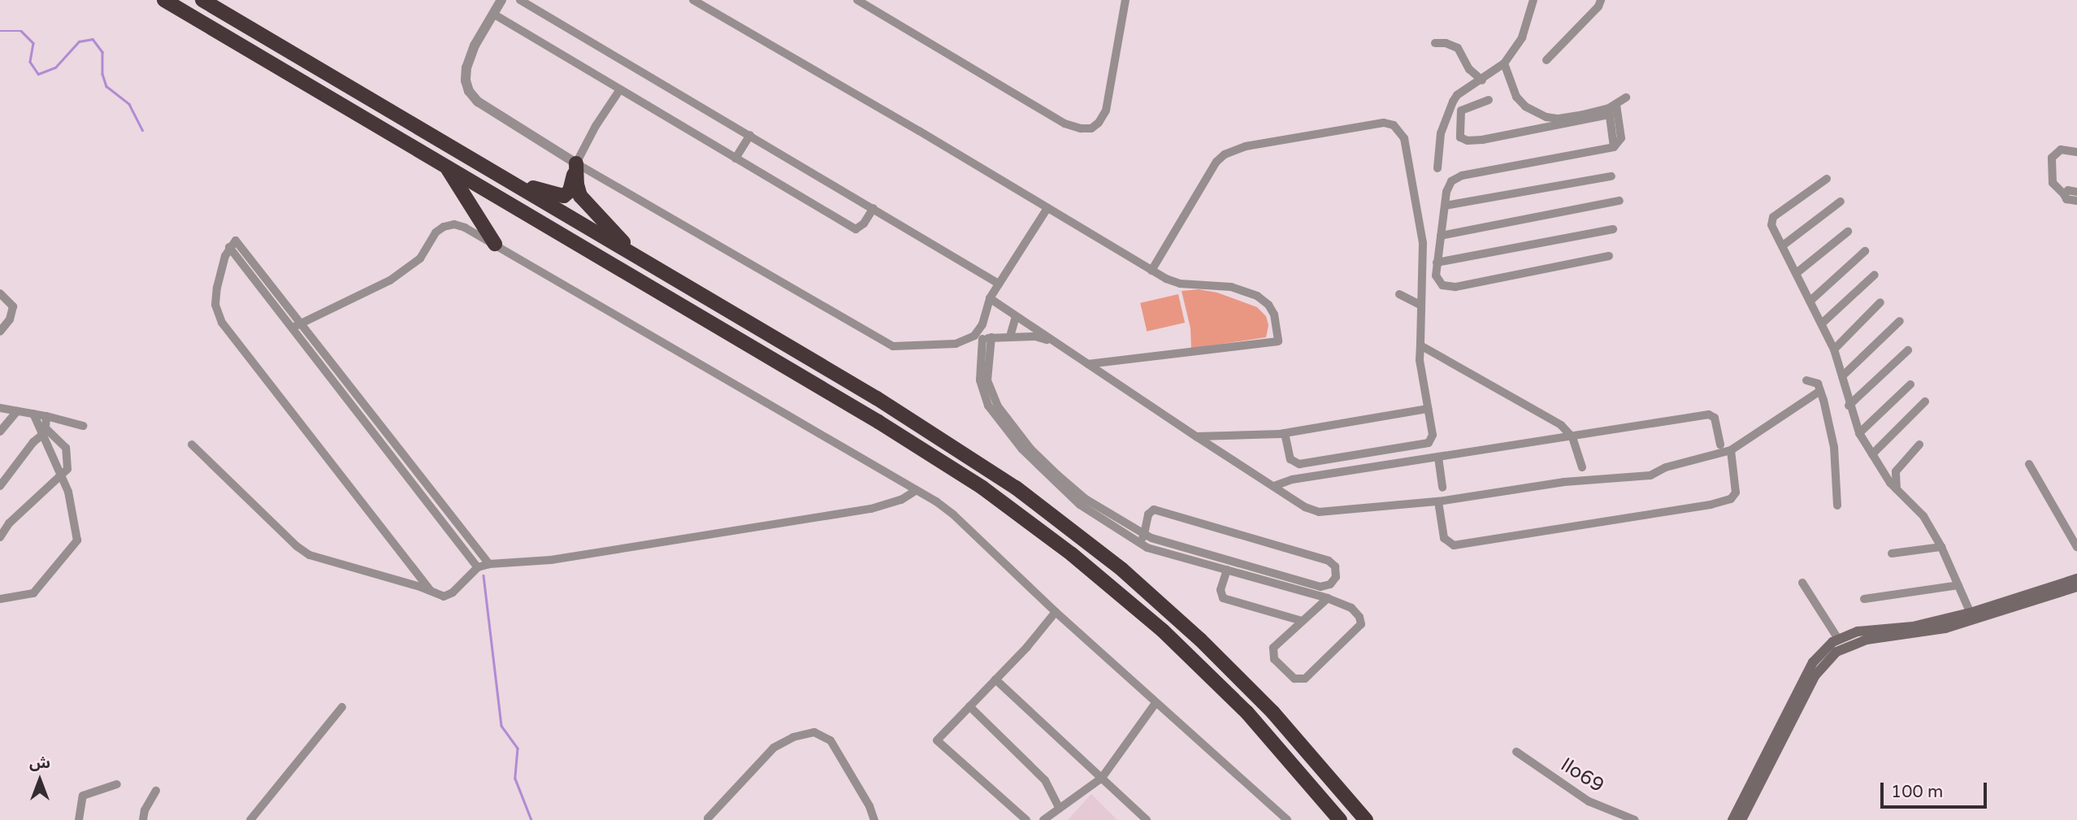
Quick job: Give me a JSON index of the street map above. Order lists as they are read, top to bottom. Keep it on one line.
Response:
{"streets":{"street":["Ilo69"]},"scale_bar":"100 m","north":"top"}
